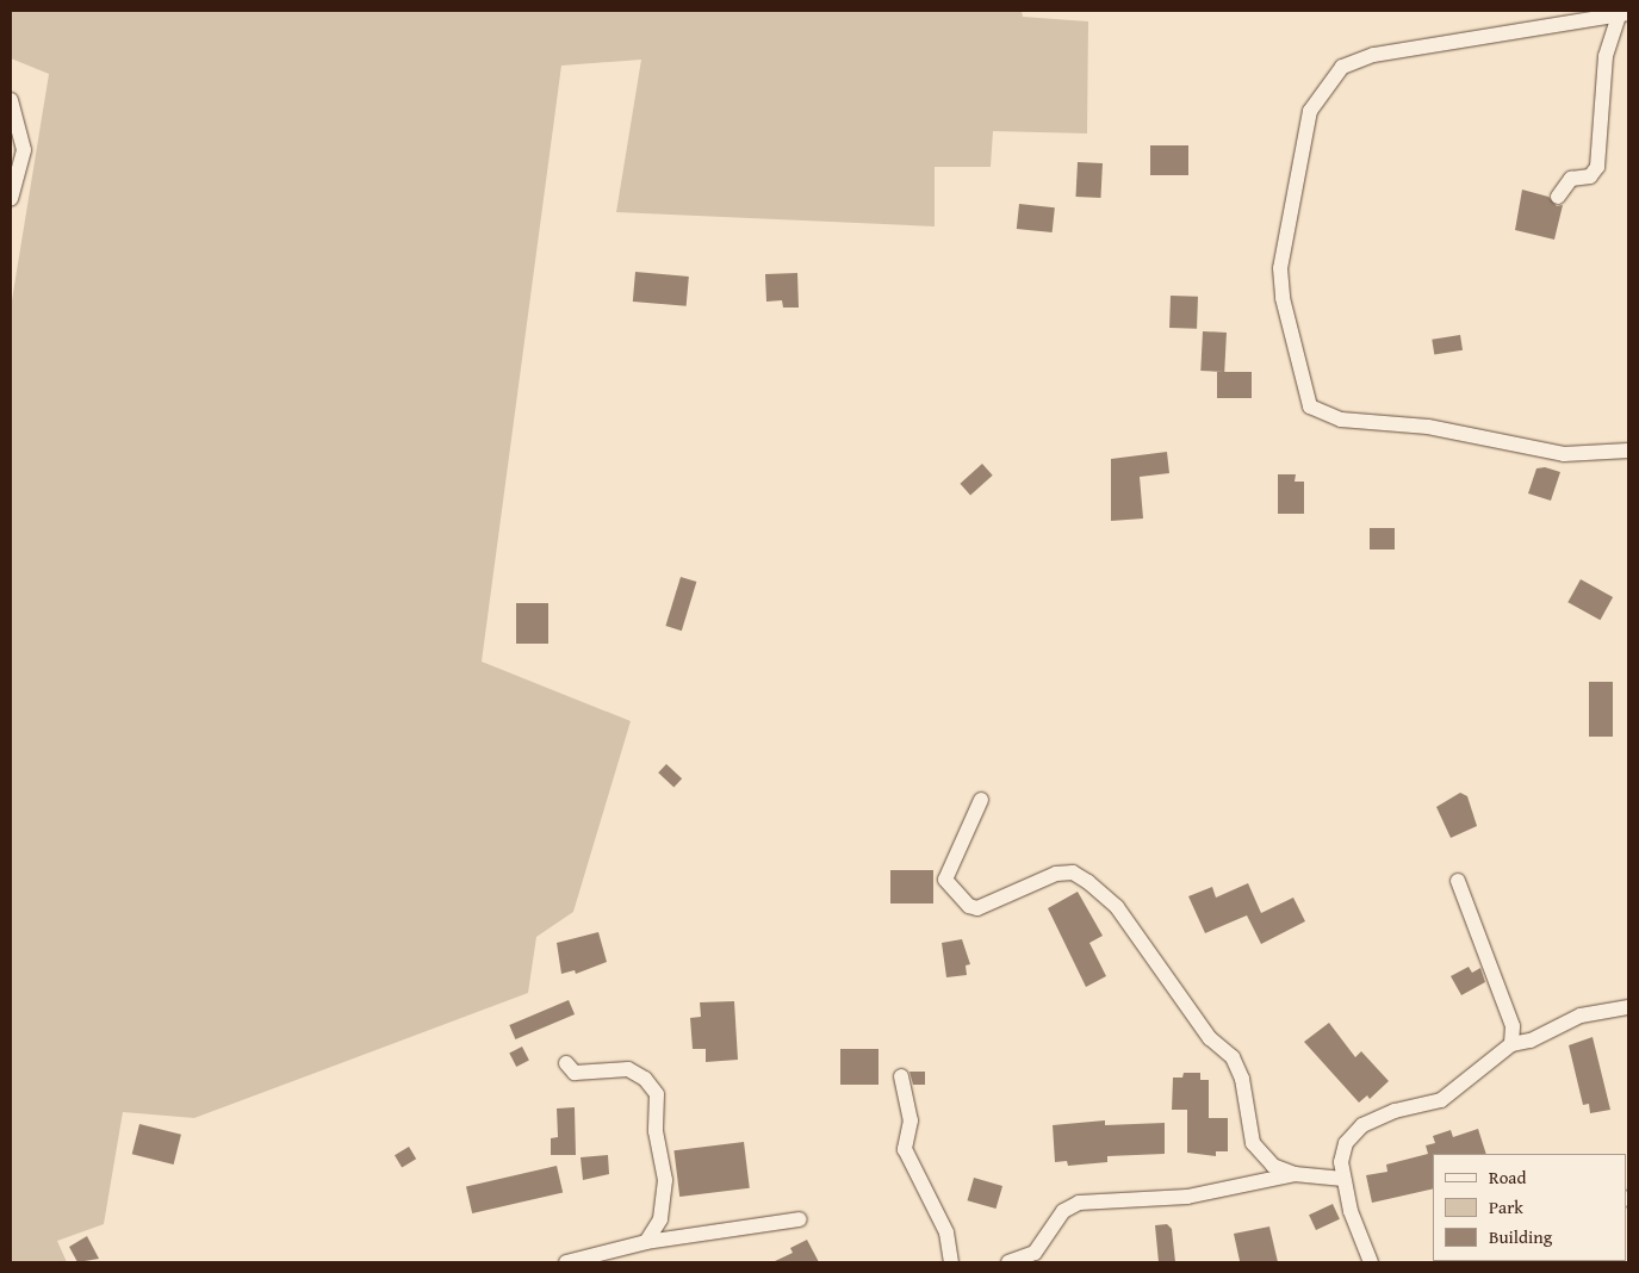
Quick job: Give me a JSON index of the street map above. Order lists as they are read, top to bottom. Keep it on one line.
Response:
{"legend":["Road","Park","Building"]}
